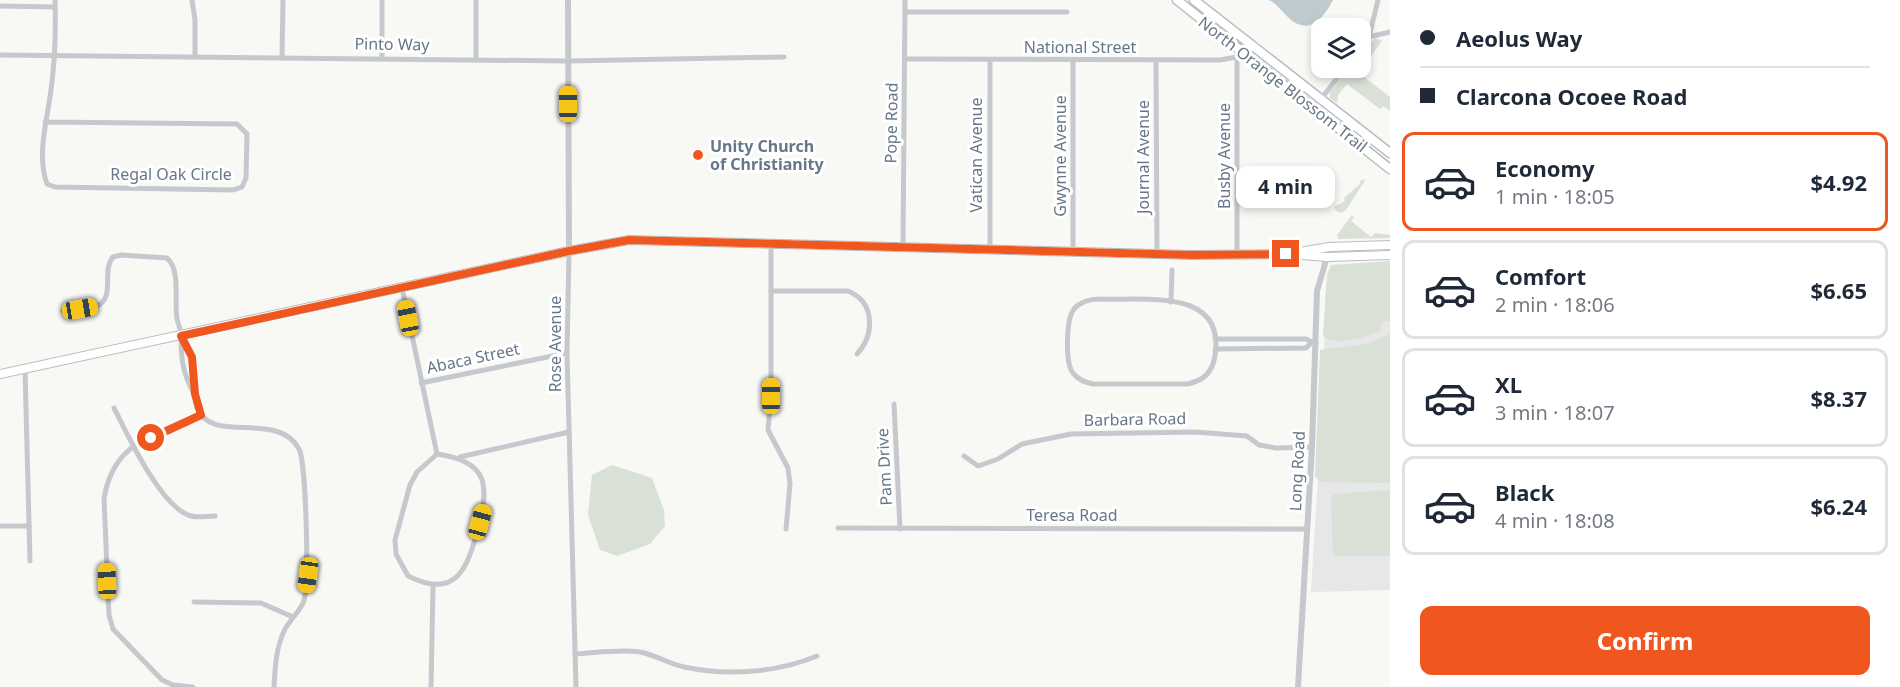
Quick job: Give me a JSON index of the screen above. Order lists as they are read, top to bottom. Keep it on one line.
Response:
{"streets":{"main road":["North Orange Blossom Trail"],"street":["Pinto Way","National Street","Pope Road","Vatican Avenue","Gwynne Avenue","Busby Avenue","Journal Avenue","Regal Oak Circle","Rose Avenue","Abaca Street","Barbara Road","Pam Drive","Long Road","Teresa Road"]},"crossings":[["Pinto Way","Regal Oak Circle"],["Pinto Way","Rose Avenue"],["National Street","North Orange Blossom Trail"],["National Street","Pope Road"],["National Street","Vatican Avenue"],["National Street","Gwynne Avenue"],["National Street","Busby Avenue"],["National Street","Journal Avenue"],["North Orange Blossom Trail","Busby Avenue"],["Rose Avenue","Abaca Street"],["Barbara Road","Long Road"],["Pam Drive","Teresa Road"],["Long Road","Teresa Road"]],"places":["Unity Church of Christianity"],"page":{"banner":["Aeolus Way","Clarcona Ocoee Road"],"list":[{"name":"Economy","note":"1 min · 18:05","value":"$4.92"},{"name":"Comfort","note":"2 min · 18:06","value":"$6.65"},{"name":"XL","note":"3 min · 18:07","value":"$8.37"},{"name":"Black","note":"4 min · 18:08","value":"$6.24"}],"bubble":"4 min","buttons":"Confirm"}}
